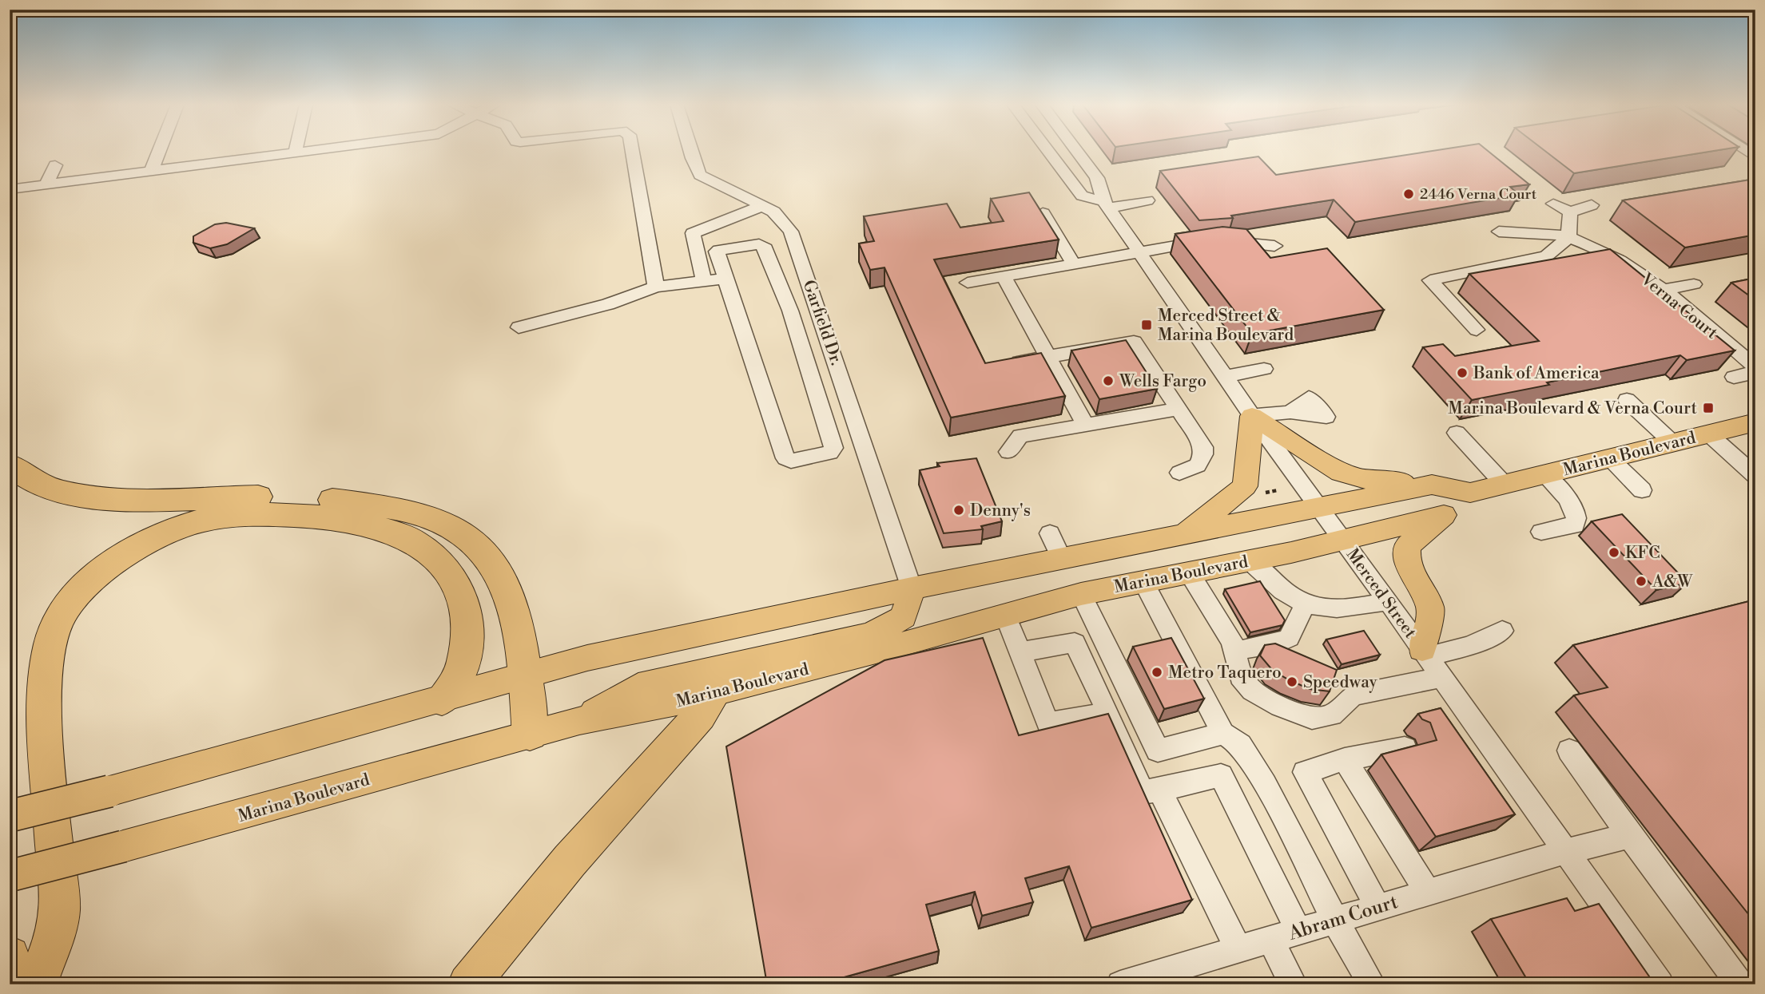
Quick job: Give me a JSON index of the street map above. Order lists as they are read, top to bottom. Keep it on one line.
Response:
{"streets":{"main road":["Marina Boulevard"],"street":["Verna Court","Garfield Dr.","Merced Street","Abram Court"]},"crossings":[["Garfield Dr.","Marina Boulevard"],["Marina Boulevard","Merced Street"],["Merced Street","Abram Court"]],"places":{"other":["2446 Verna Court","Bank of America","Wells Fargo","Denny's","KFC","A&W","Metro Taquero","Speedway"],"transit":["Merced Street & Marina Boulevard","Marina Boulevard & Verna Court"]}}
